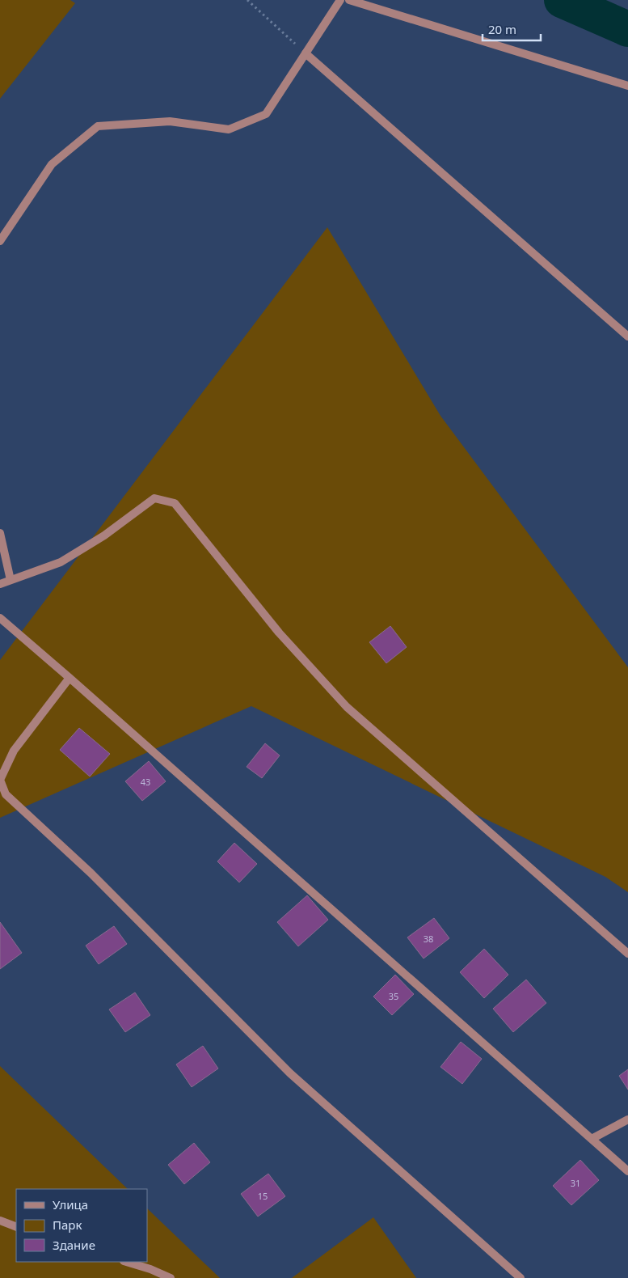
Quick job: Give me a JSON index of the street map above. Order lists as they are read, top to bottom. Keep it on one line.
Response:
{"house_numbers":["43","38","35","31","15"],"legend":["Улица","Парк","Здание"],"scale_bar":"20 m"}
